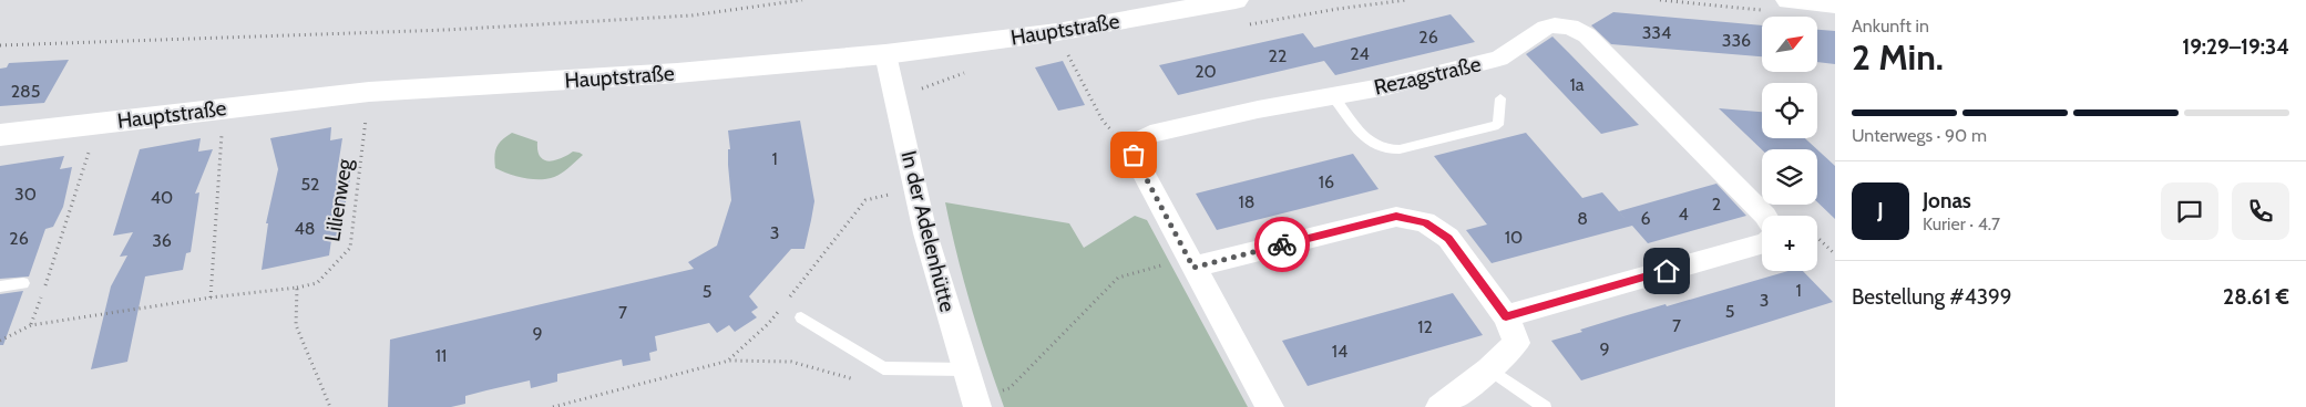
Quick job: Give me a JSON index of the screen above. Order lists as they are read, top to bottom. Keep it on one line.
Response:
{"streets":{"main road":["Hauptstraße"],"street":["Rezagstraße","In der Adelenhütte"],"path":["Lilienweg"]},"crossings":[["Hauptstraße","Lilienweg"],["Hauptstraße","In der Adelenhütte"]],"house_numbers":["334","26","336","24","22","20","1a","285","1","16","52","30","40","18","2","4","8","6","48","3","10","26","36","1","5","3","5","7","7","12","9","9","14","11"],"north":"top right","page":{"heading":["2 Min.","Ankunft in","19:29–19:34"],"panel":["Jonas","Kurier · 4.7","Bestellung #4399","28.61 €"],"map_buttons":"+","bar":"Unterwegs · 90 m","round":"J"}}
